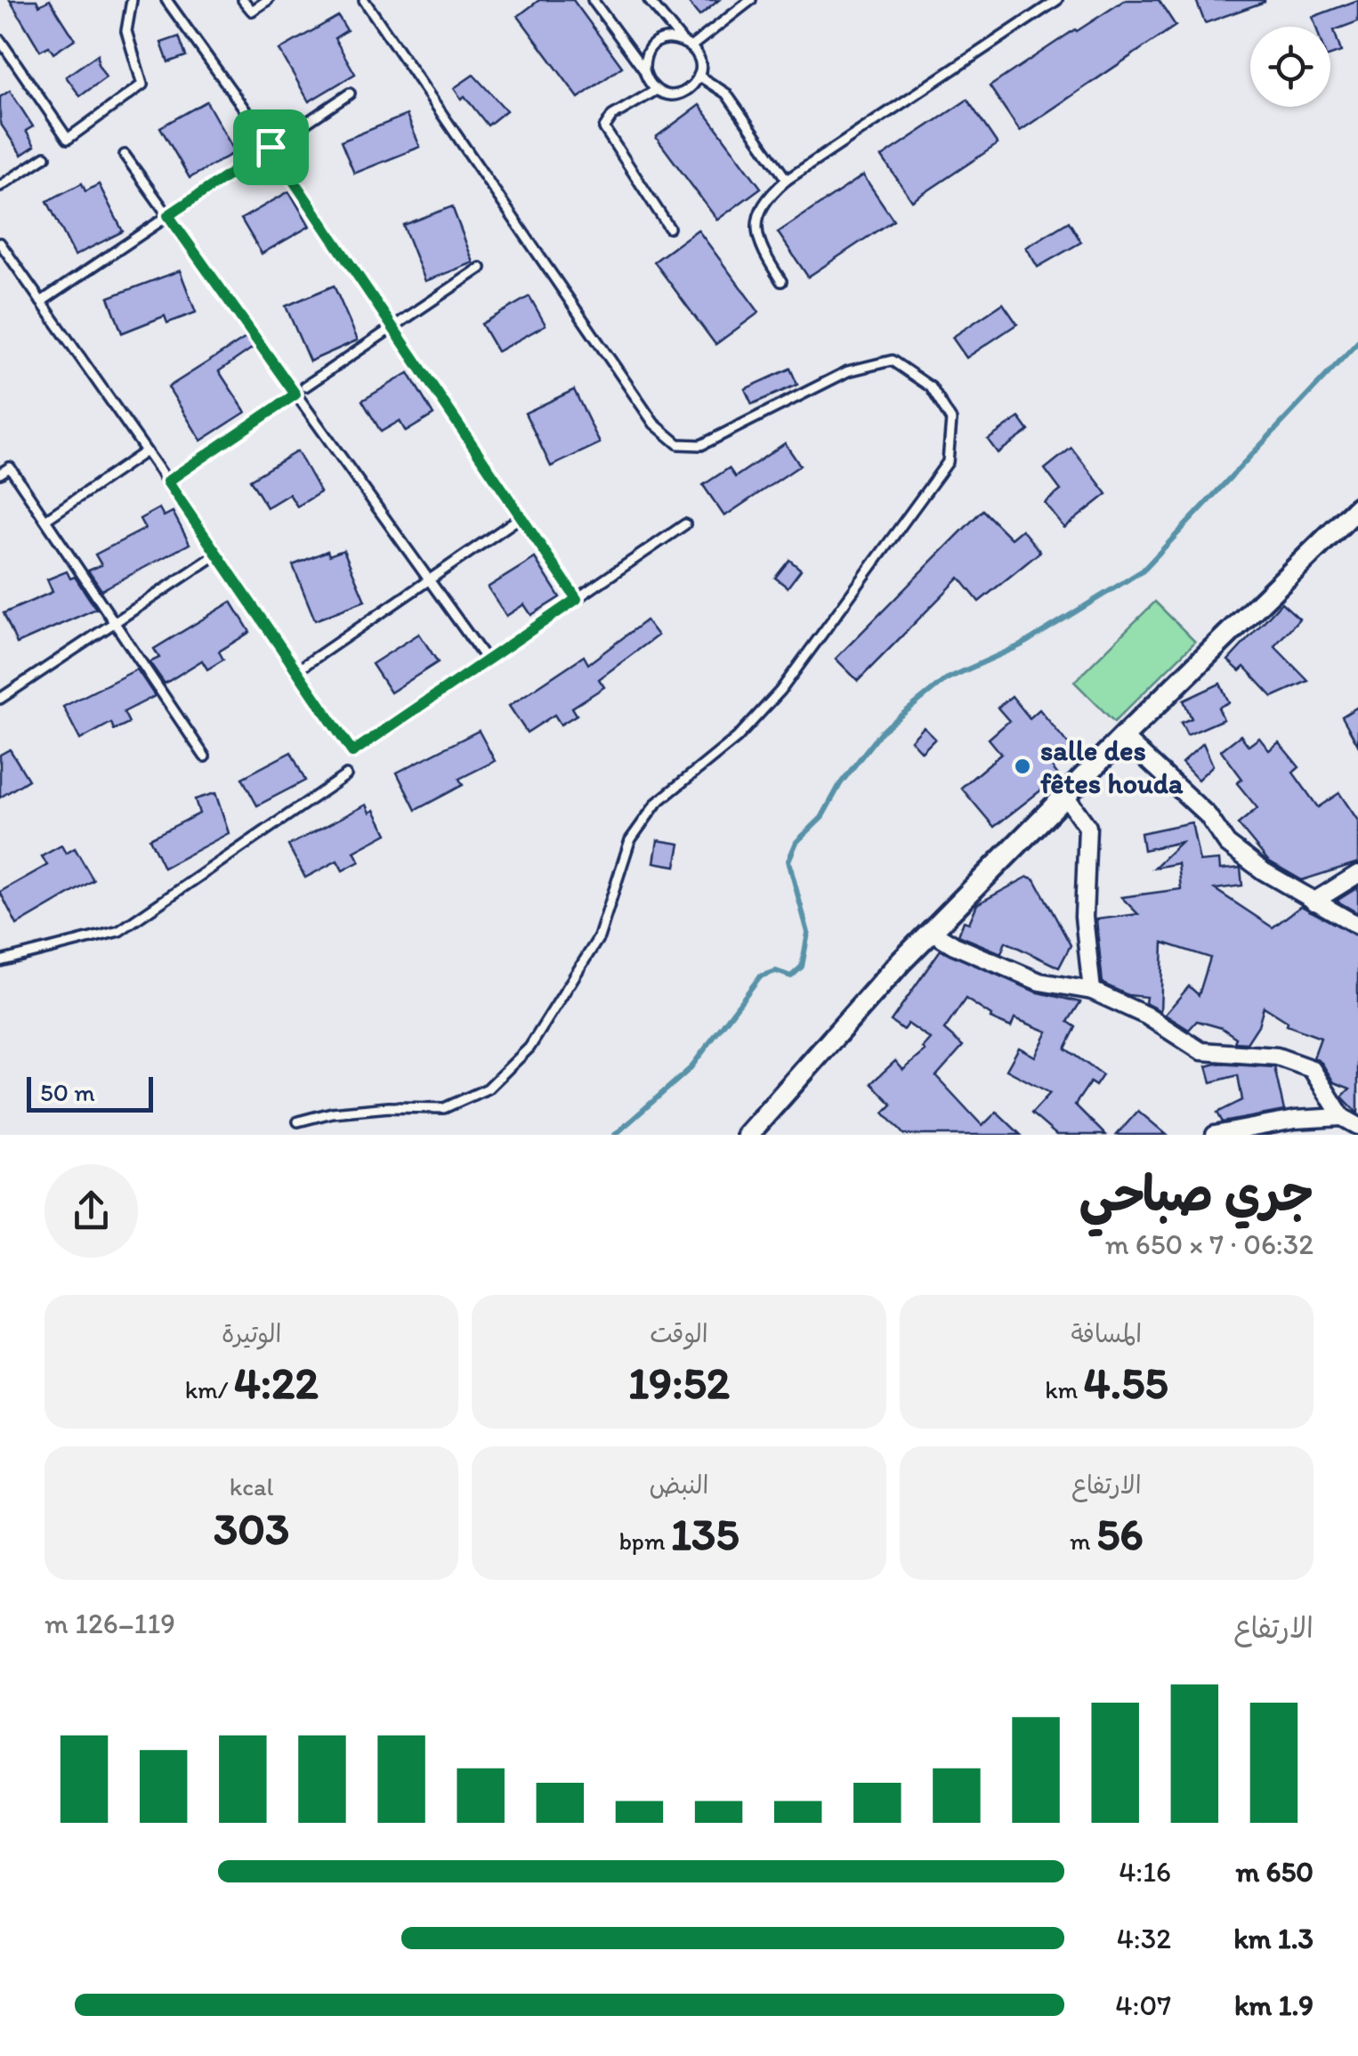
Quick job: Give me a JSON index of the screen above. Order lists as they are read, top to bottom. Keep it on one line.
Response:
{"places":["salle des fêtes houda"],"scale_bar":"50 m","page":{"scale":"50 m","heading":["جري صباحي","06:32 · 7 × 650 m"],"stats":[["المسافة","4.55 km"],["الوقت","19:52"],["الوتيرة","4:22 /km"],["الارتفاع","56 m"],["النبض","135 bpm"],["kcal","303"]],"chart":["الارتفاع","119–126 m"],"list":[{"name":"650 m","note":"4:16"},{"name":"1.3 km","note":"4:32"},{"name":"1.9 km","note":"4:07"}]}}
